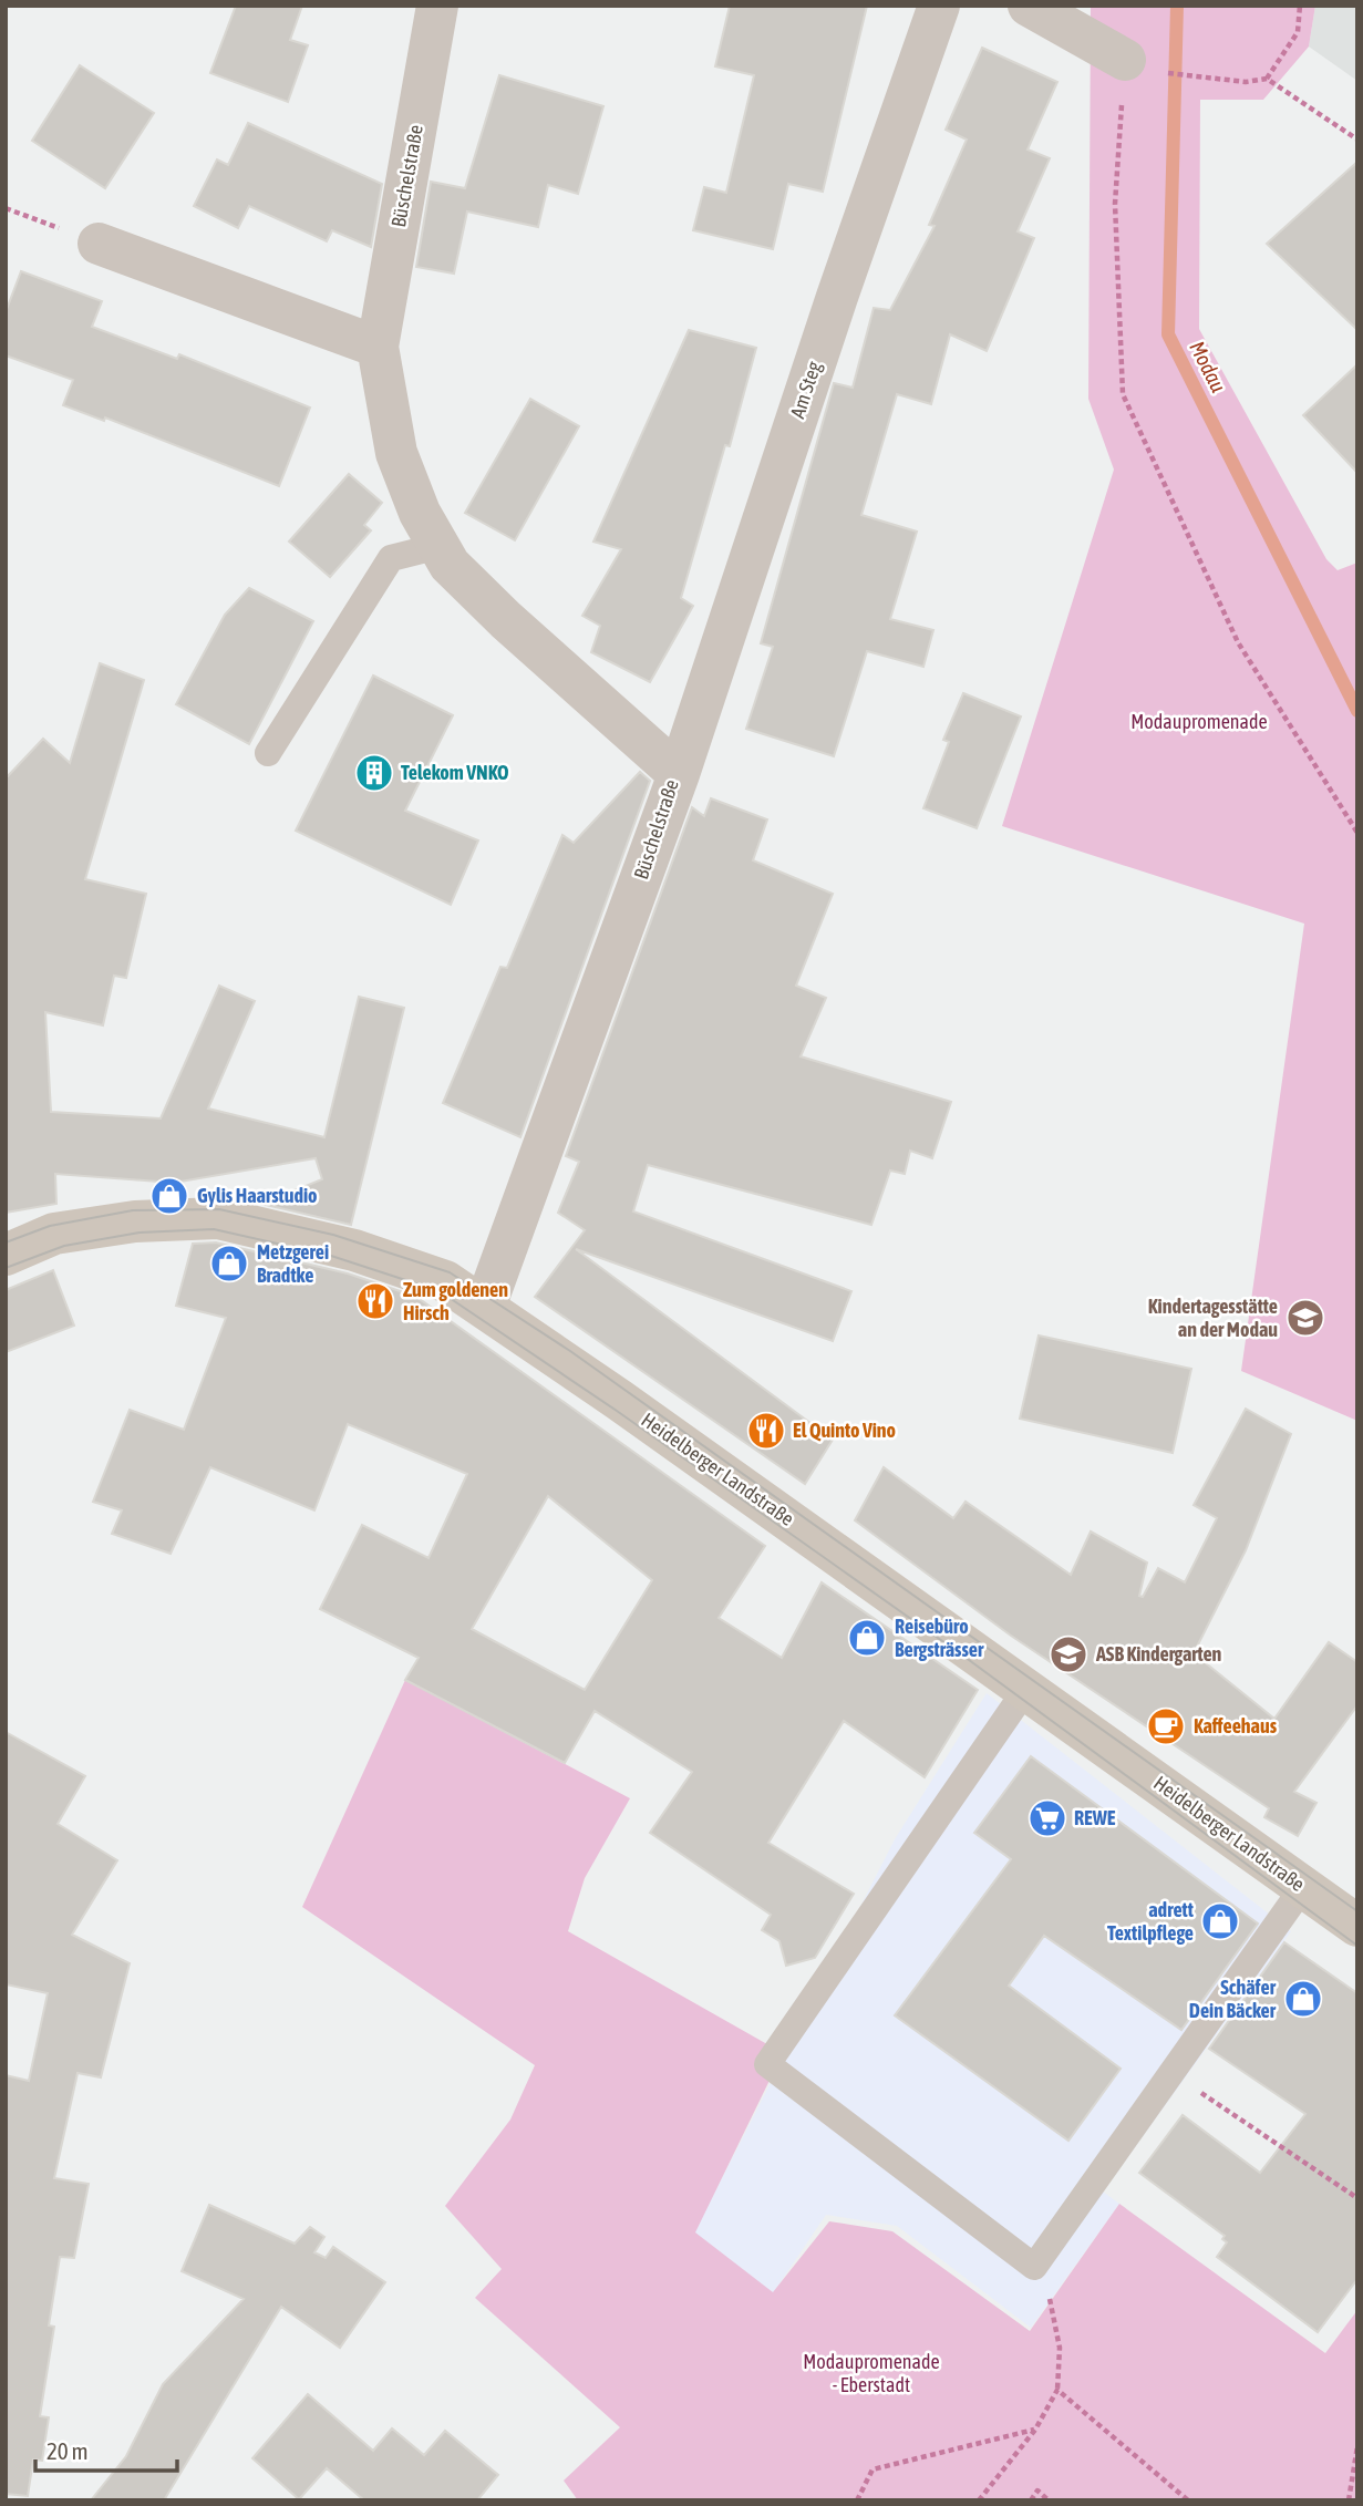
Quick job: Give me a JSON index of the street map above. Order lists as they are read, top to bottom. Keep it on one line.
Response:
{"streets":{"street":["Büschelstraße","Am Steg","Heidelberger Landstraße"]},"crossings":[["Büschelstraße","Am Steg"],["Büschelstraße","Heidelberger Landstraße"]],"water":["Modau"],"parks":["Modaupromenade","Modaupromenade - Eberstadt"],"places":{"building":["Telekom VNKO"],"shop":["Gylis Haarstudio","Metzgerei Bradtke","Reisebüro Bergsträsser","adrett Textilpflege","Schäfer Dein Bäcker"],"restaurant":["Zum goldenen Hirsch","El Quinto Vino"],"school or university":["Kindertagesstätte an der Modau","ASB Kindergarten"],"cafe":["Kaffeehaus"],"supermarket":["REWE"]},"scale_bar":"20 m"}
